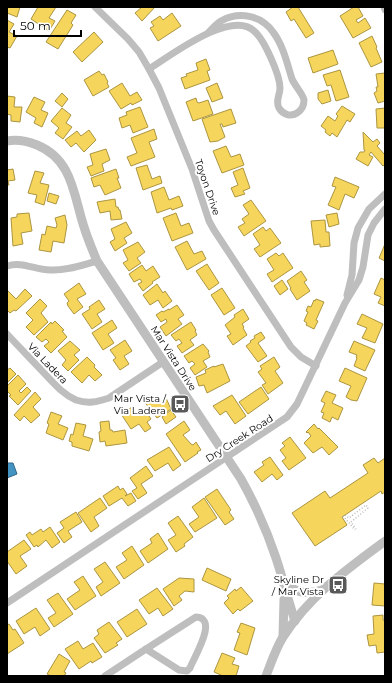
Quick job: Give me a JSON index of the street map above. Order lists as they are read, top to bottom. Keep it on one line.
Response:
{"streets":{"street":["Toyon Drive","Mar Vista Drive","Via Ladera","Dry Creek Road"]},"crossings":[["Toyon Drive","Dry Creek Road"],["Mar Vista Drive","Via Ladera"],["Mar Vista Drive","Dry Creek Road"]],"places":{"bus stop":["Mar Vista / Via Ladera","Skyline Dr / Mar Vista"]},"scale_bar":"50 m"}
